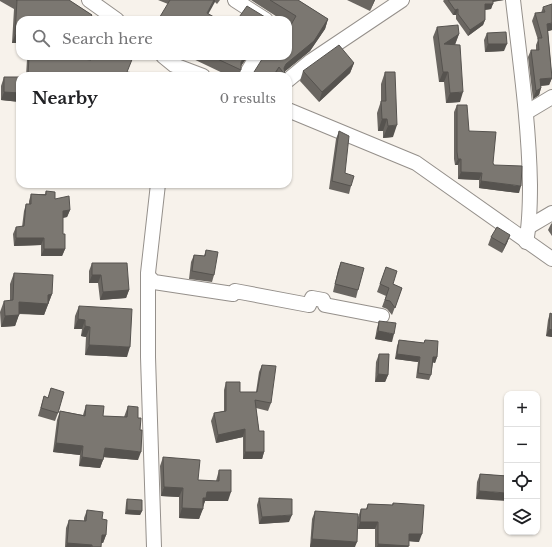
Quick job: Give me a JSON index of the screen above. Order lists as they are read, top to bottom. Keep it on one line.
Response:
{"page":{"search":"Search here","heading":["Nearby","0 results"],"map_buttons":["+","−"]}}
